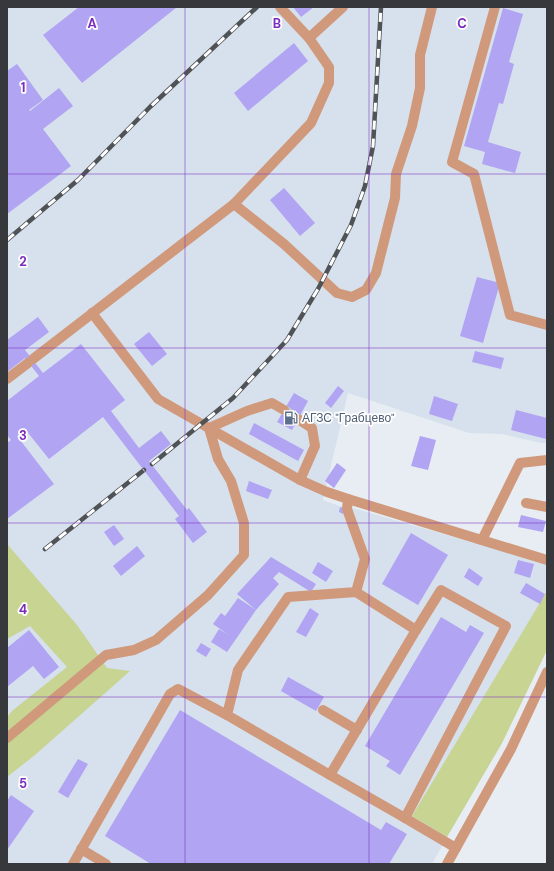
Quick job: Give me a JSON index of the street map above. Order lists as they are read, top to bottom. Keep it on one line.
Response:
{"places":{"fuel station":["АГЗС \"Грабцево\""]},"grid":{"columns":["A","B","C"],"rows":["1","2","3","4","5"]}}
